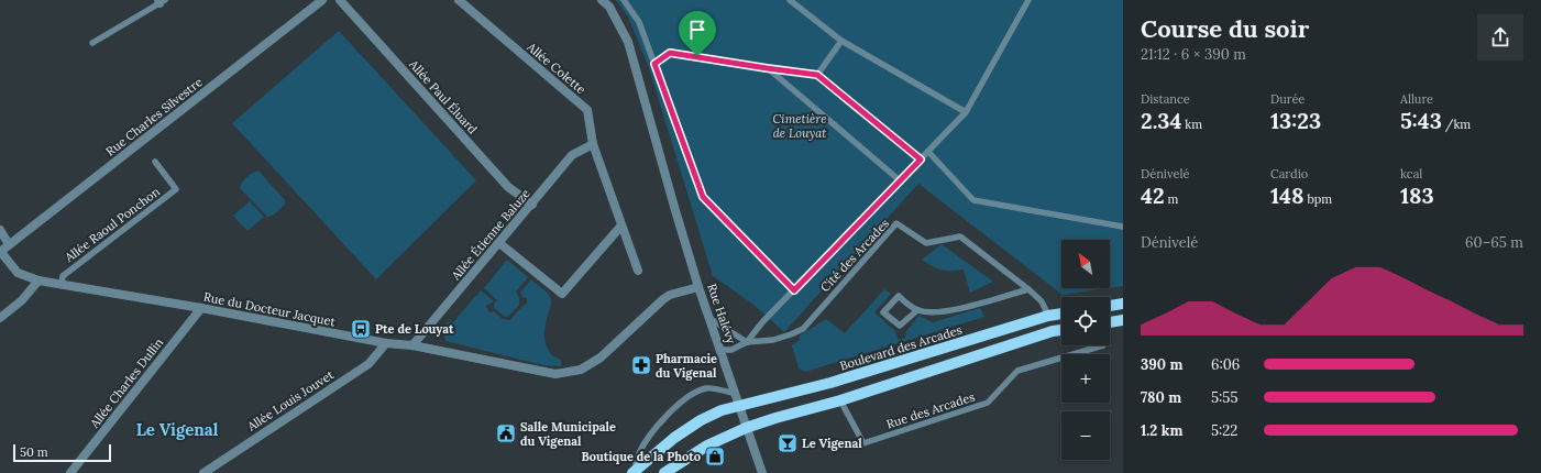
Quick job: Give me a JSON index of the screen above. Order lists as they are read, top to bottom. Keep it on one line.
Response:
{"streets":{"main road":["Boulevard des Arcades"],"street":["Allée Colette","Allée Paul Éluard","Rue Charles Silvestre","Allée Étienne Baluze","Rue du Docteur Jacquet","Rue Halévy","Allée Charles Dullin","Allée Louis Jouvet"],"lane":["Allée Raoul Ponchon","Cité des Arcades","Rue des Arcades"]},"crossings":[["Allée Colette","Allée Étienne Baluze"],["Allée Paul Éluard","Allée Étienne Baluze"],["Rue Charles Silvestre","Rue du Docteur Jacquet"],["Allée Raoul Ponchon","Rue du Docteur Jacquet"],["Allée Étienne Baluze","Rue du Docteur Jacquet"],["Cité des Arcades","Boulevard des Arcades"],["Rue du Docteur Jacquet","Rue Halévy"],["Rue du Docteur Jacquet","Allée Charles Dullin"],["Rue du Docteur Jacquet","Allée Louis Jouvet"],["Rue Halévy","Boulevard des Arcades"]],"districts":["Le Vigenal"],"parks":["Cimetière de Louyat"],"places":{"bus stop":["Pte de Louyat"],"pharmacy":["Pharmacie du Vigenal"],"public building":["Salle Municipale du Vigenal"],"bar":["Le Vigenal"],"shop":["Boutique de la Photo"]},"scale_bar":"50 m","north":"top left","page":{"heading":["Course du soir","21:12 · 6 × 390 m"],"stats":[["Distance","2.34 km"],["Durée","13:23"],["Allure","5:43 /km"],["Dénivelé","42 m"],["Cardio","148 bpm"],["kcal","183"]],"chart":["Dénivelé","60–65 m"],"map_buttons":["+","−"],"list":[{"name":"390 m","note":"6:06"},{"name":"780 m","note":"5:55"},{"name":"1.2 km","note":"5:22"}],"scale":"50 m"}}
